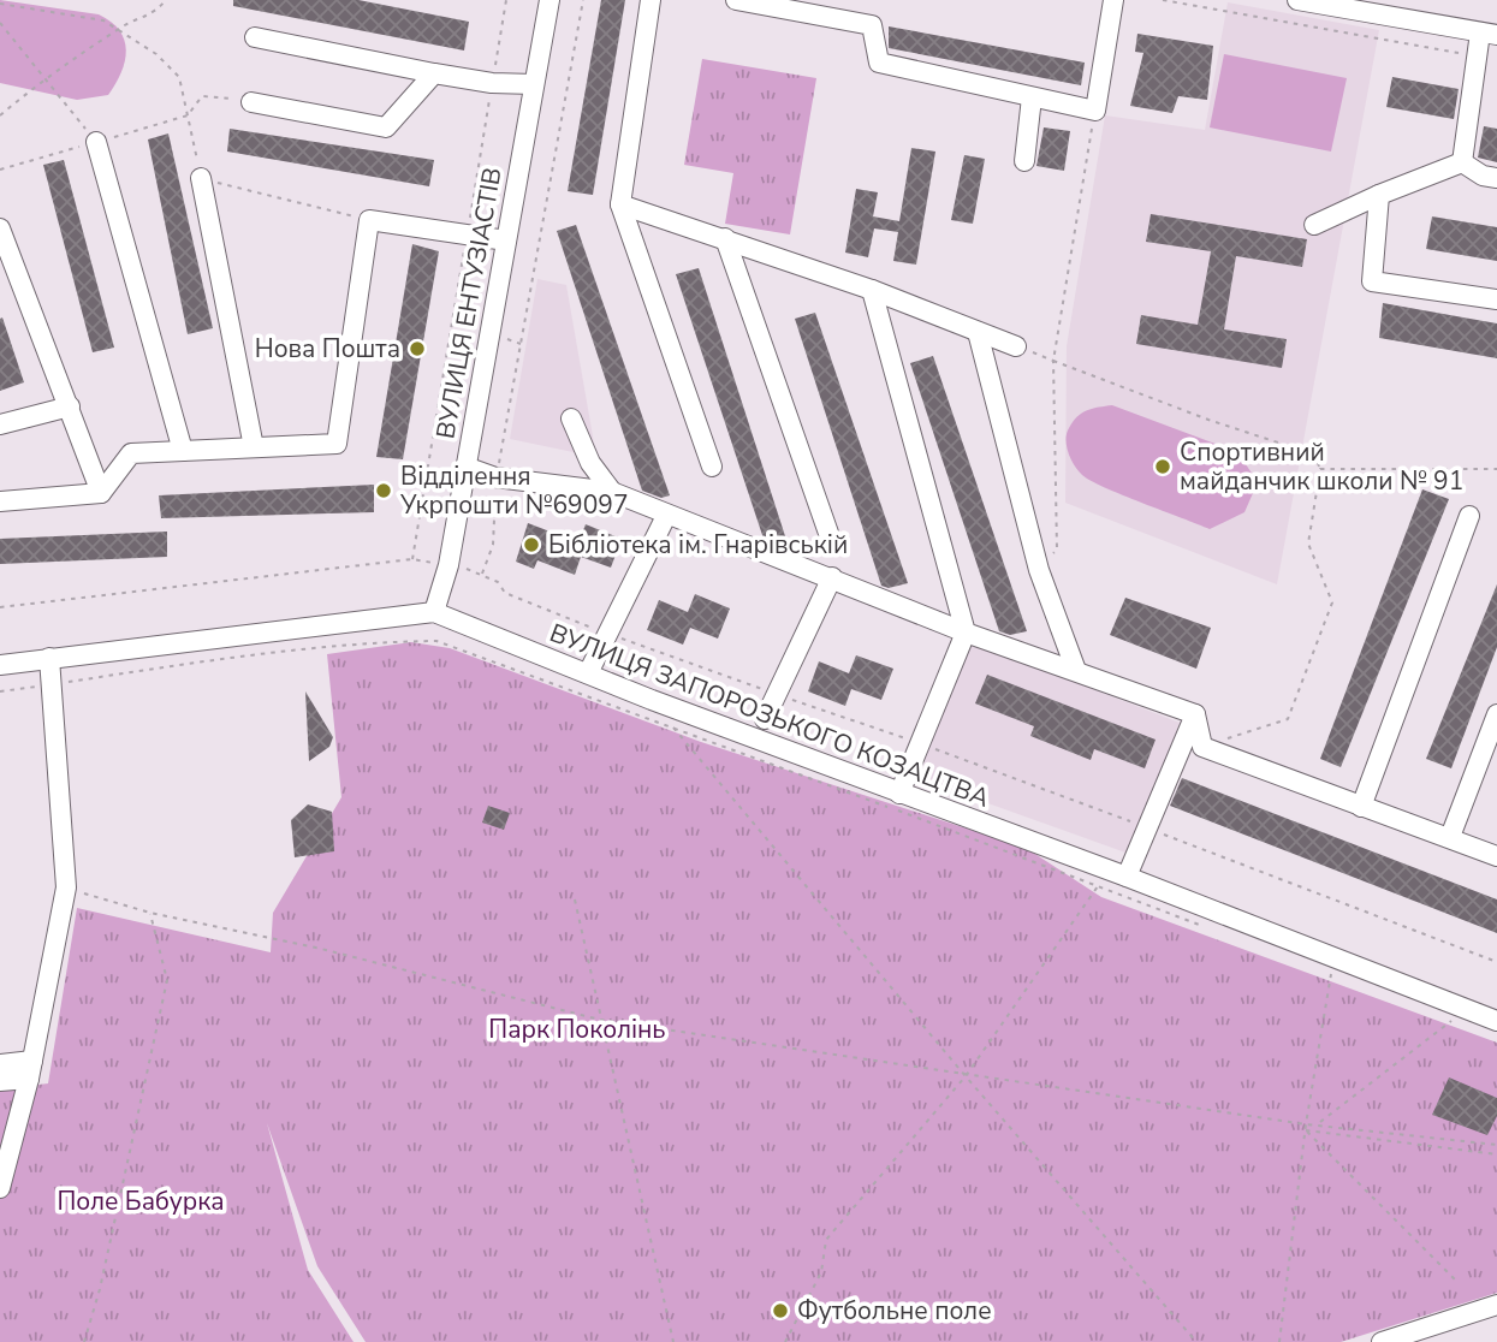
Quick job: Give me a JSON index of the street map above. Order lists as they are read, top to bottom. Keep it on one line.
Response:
{"streets":{"street":["ВУЛИЦЯ ЕНТУЗІАСТІВ","ВУЛИЦЯ ЗАПОРОЗЬКОГО КОЗАЦТВА"]},"crossings":[["ВУЛИЦЯ ЕНТУЗІАСТІВ","ВУЛИЦЯ ЗАПОРОЗЬКОГО КОЗАЦТВА"]],"parks":["Парк Поколінь","Поле Бабурка"],"places":["Нова Пошта","Спортивний майданчик школи № 91","Відділення Укрпошти №69097","Бібліотека ім. Гнарівській","Футбольне поле"]}
